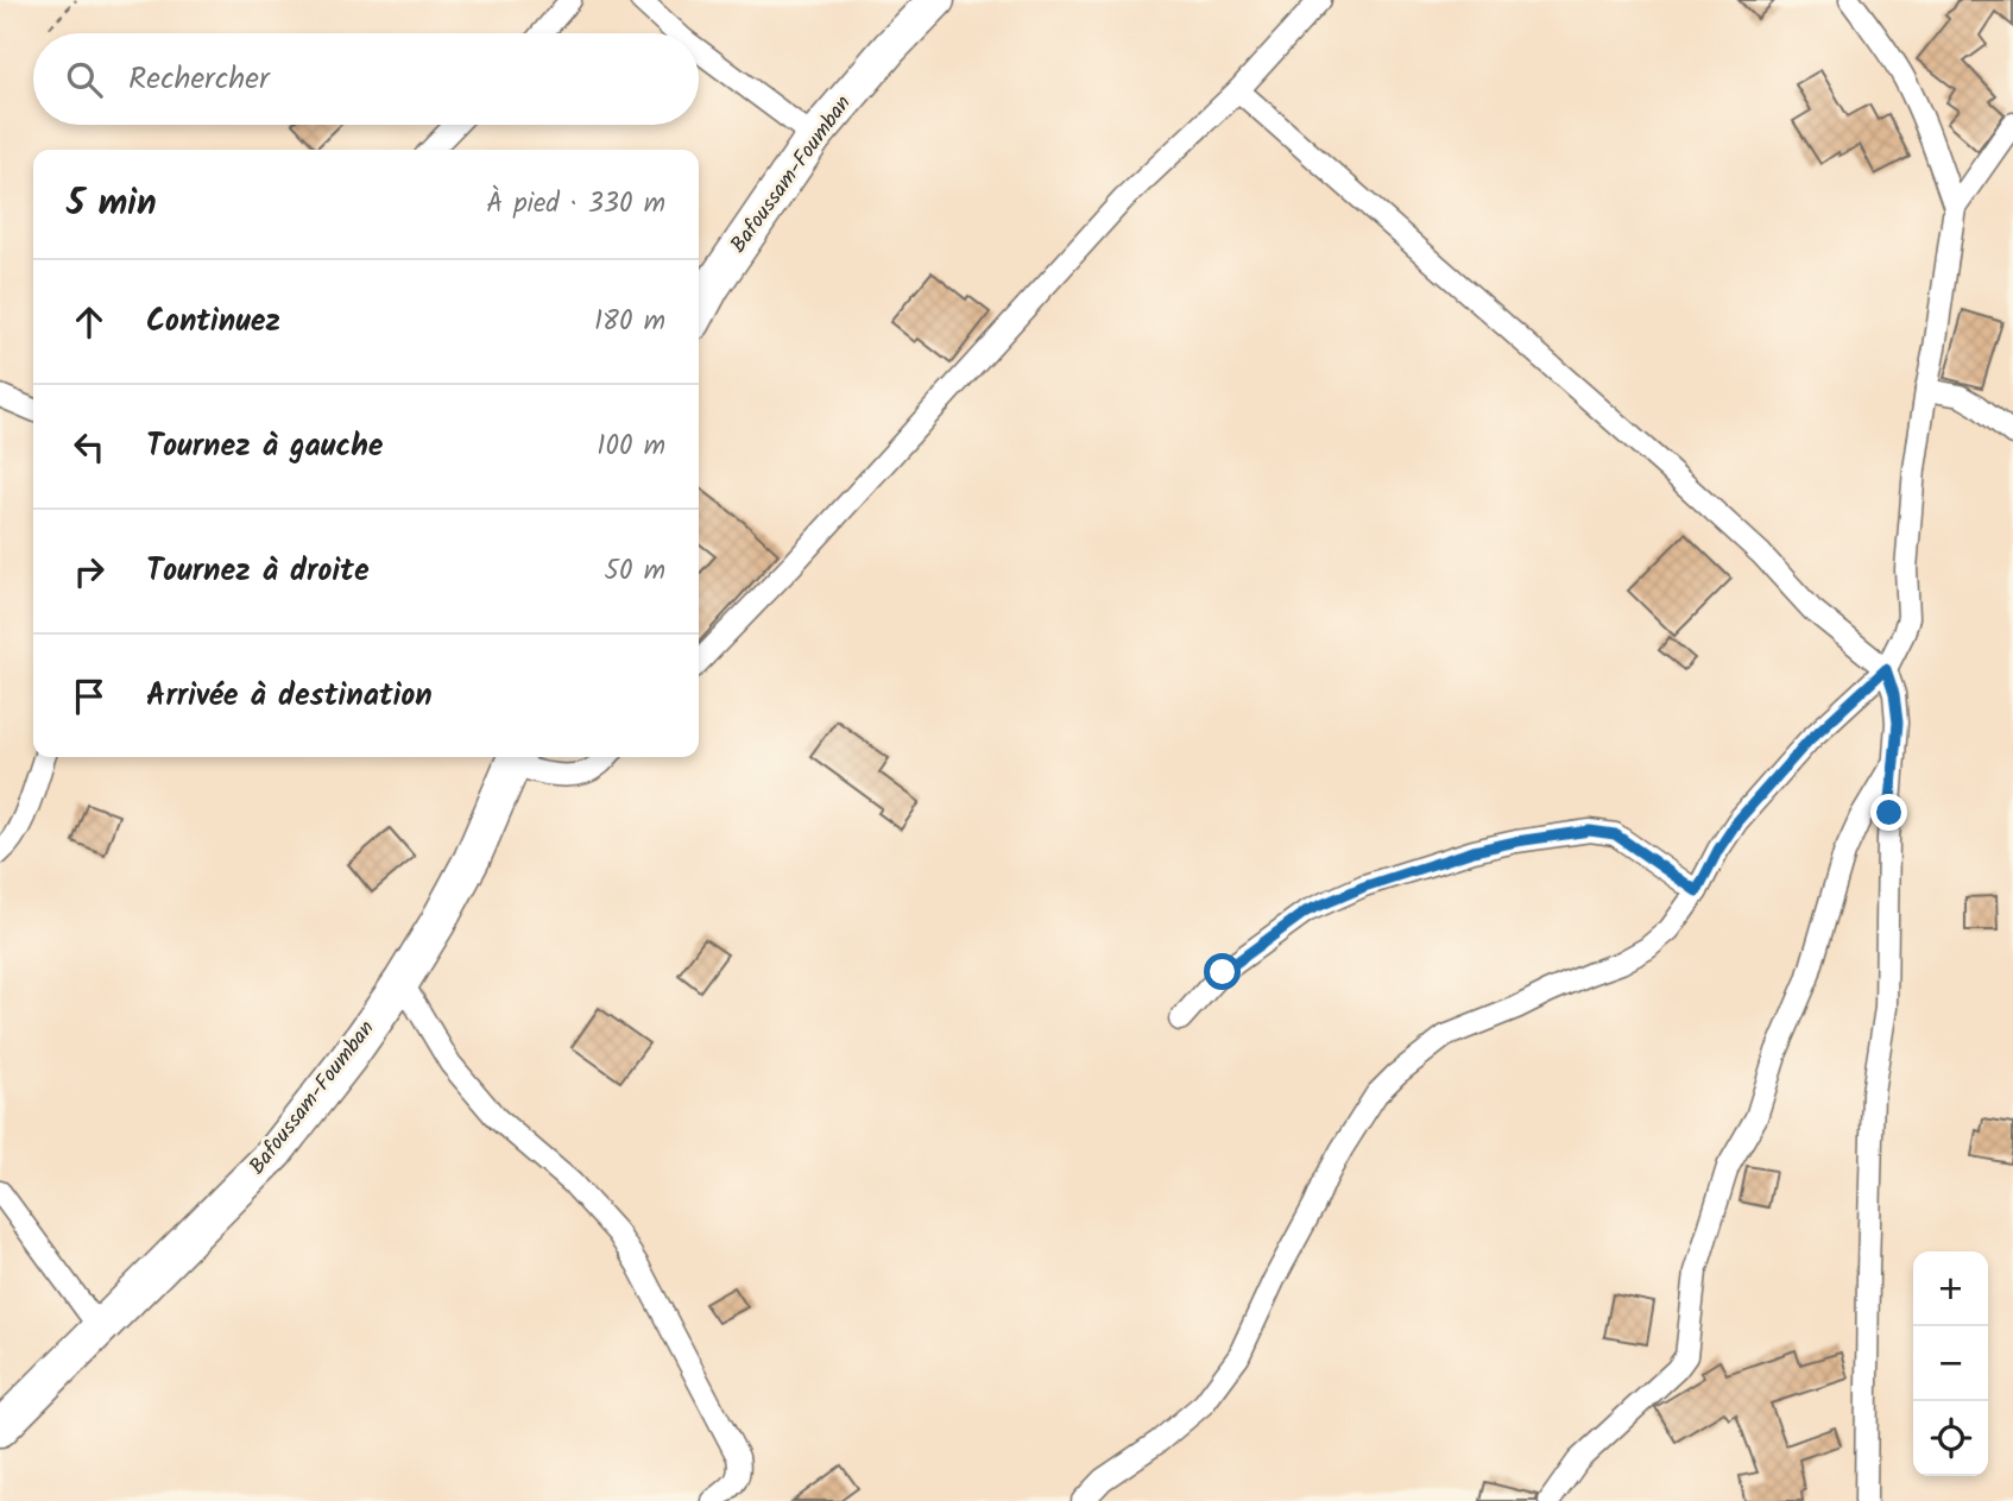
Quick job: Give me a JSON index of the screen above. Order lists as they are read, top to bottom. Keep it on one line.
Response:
{"streets":{"highway":["Bafoussam-Foumban"]},"page":{"search":"Rechercher","heading":["5 min","À pied · 330 m"],"list":[["Continuez","180 m"],["Tournez à gauche","100 m"],["Tournez à droite","50 m"],"Arrivée à destination"],"map_buttons":["+","−"]}}
